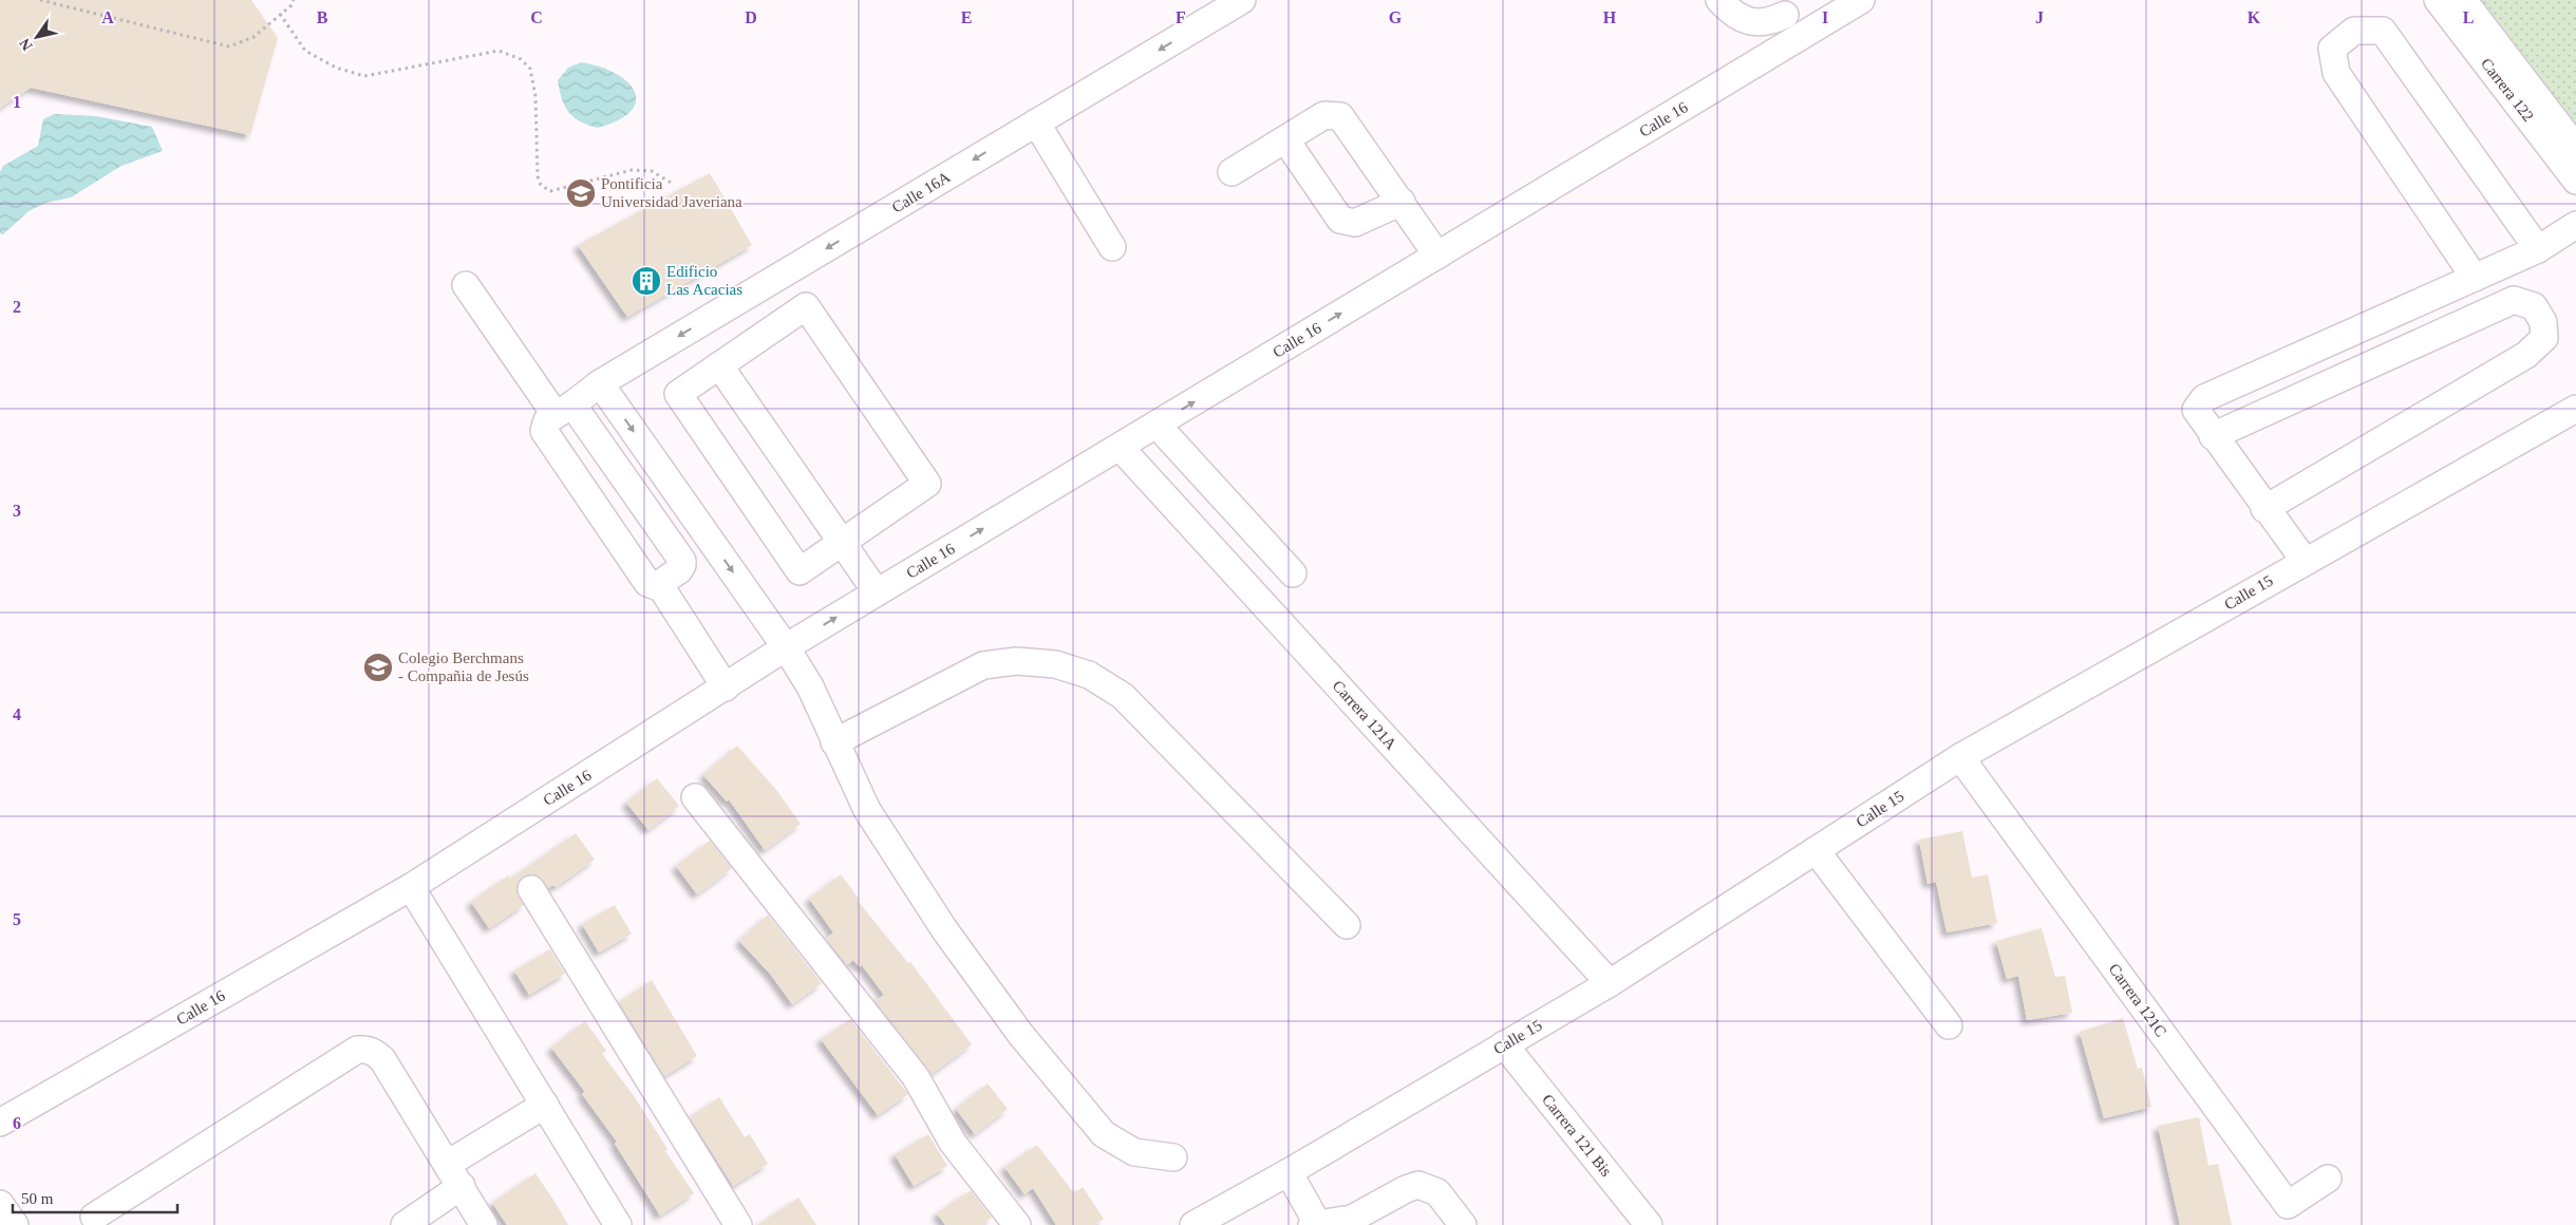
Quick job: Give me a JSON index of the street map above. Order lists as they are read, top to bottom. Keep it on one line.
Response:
{"streets":{"street":["Carrera 122","Calle 16","Calle 16A","Calle 15","Carrera 121A","Carrera 121C","Carrera 121 Bis"]},"crossings":[["Calle 16","Carrera 121A"],["Calle 15","Carrera 121A"],["Calle 15","Carrera 121C"],["Calle 15","Carrera 121 Bis"]],"one_way":["Calle 16A"],"places":{"school or university":["Pontificia Universidad Javeriana","Colegio Berchmans - Compañia de Jesús"],"building":["Edificio Las Acacias"]},"scale_bar":"50 m","north":"bottom left","grid":{"columns":["A","B","C","D","E","F","G","H","I","J","K","L"],"rows":["1","2","3","4","5","6"]}}
